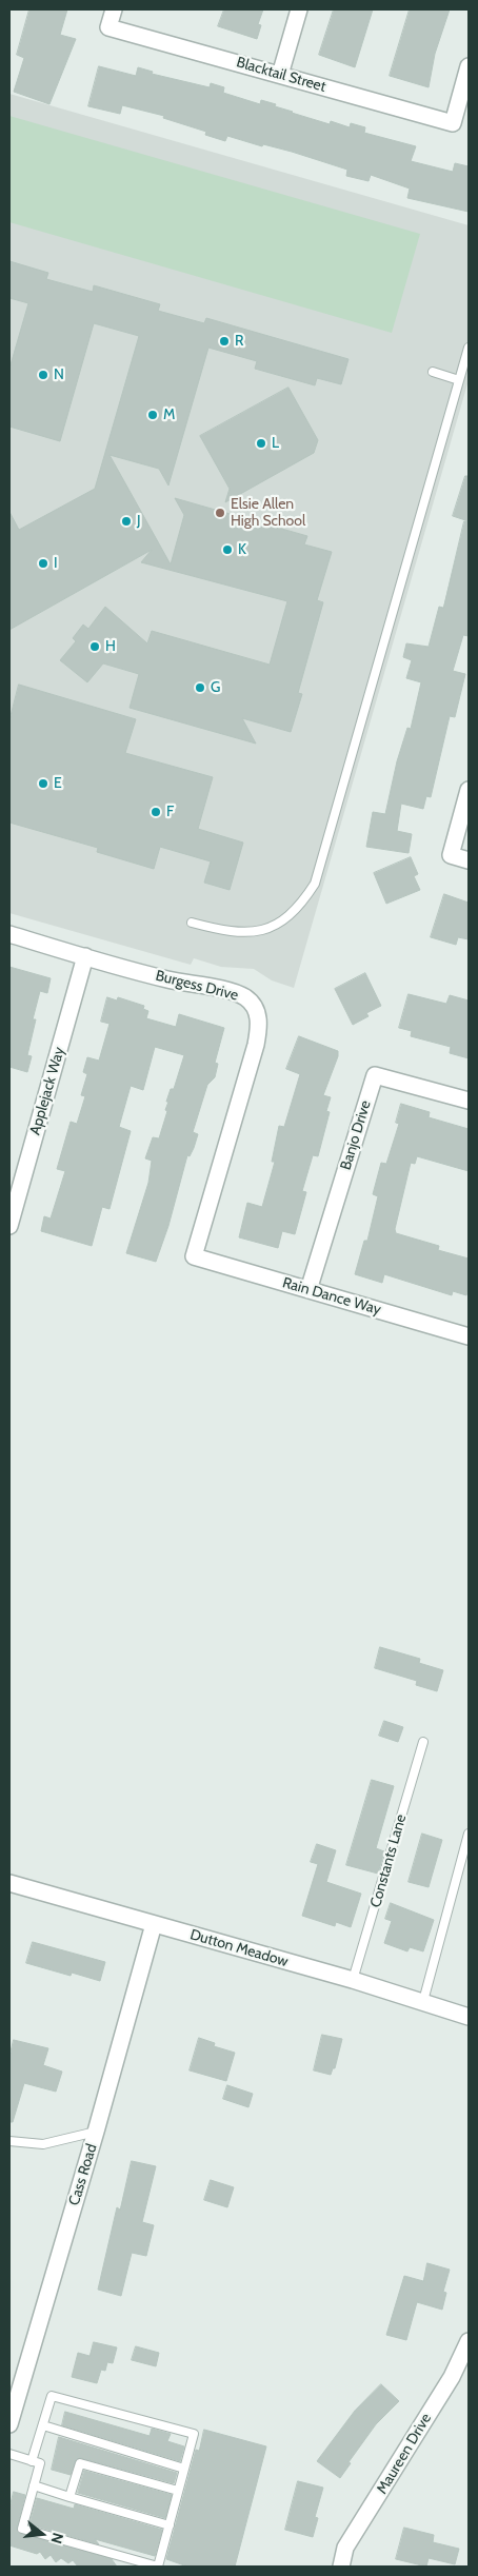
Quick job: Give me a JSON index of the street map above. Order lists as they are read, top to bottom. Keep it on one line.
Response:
{"streets":{"street":["Blacktail Street","Burgess Drive","Applejack Way","Banjo Drive","Rain Dance Way","Dutton Meadow","Cass Road","Maureen Drive"],"lane":["Constants Lane"]},"crossings":[["Burgess Drive","Applejack Way"],["Burgess Drive","Rain Dance Way"],["Banjo Drive","Rain Dance Way"],["Constants Lane","Dutton Meadow"],["Dutton Meadow","Cass Road"]],"places":["R","N","M","L","Elsie Allen High School","J","K","I","H","G","E","F"],"north":"right"}
